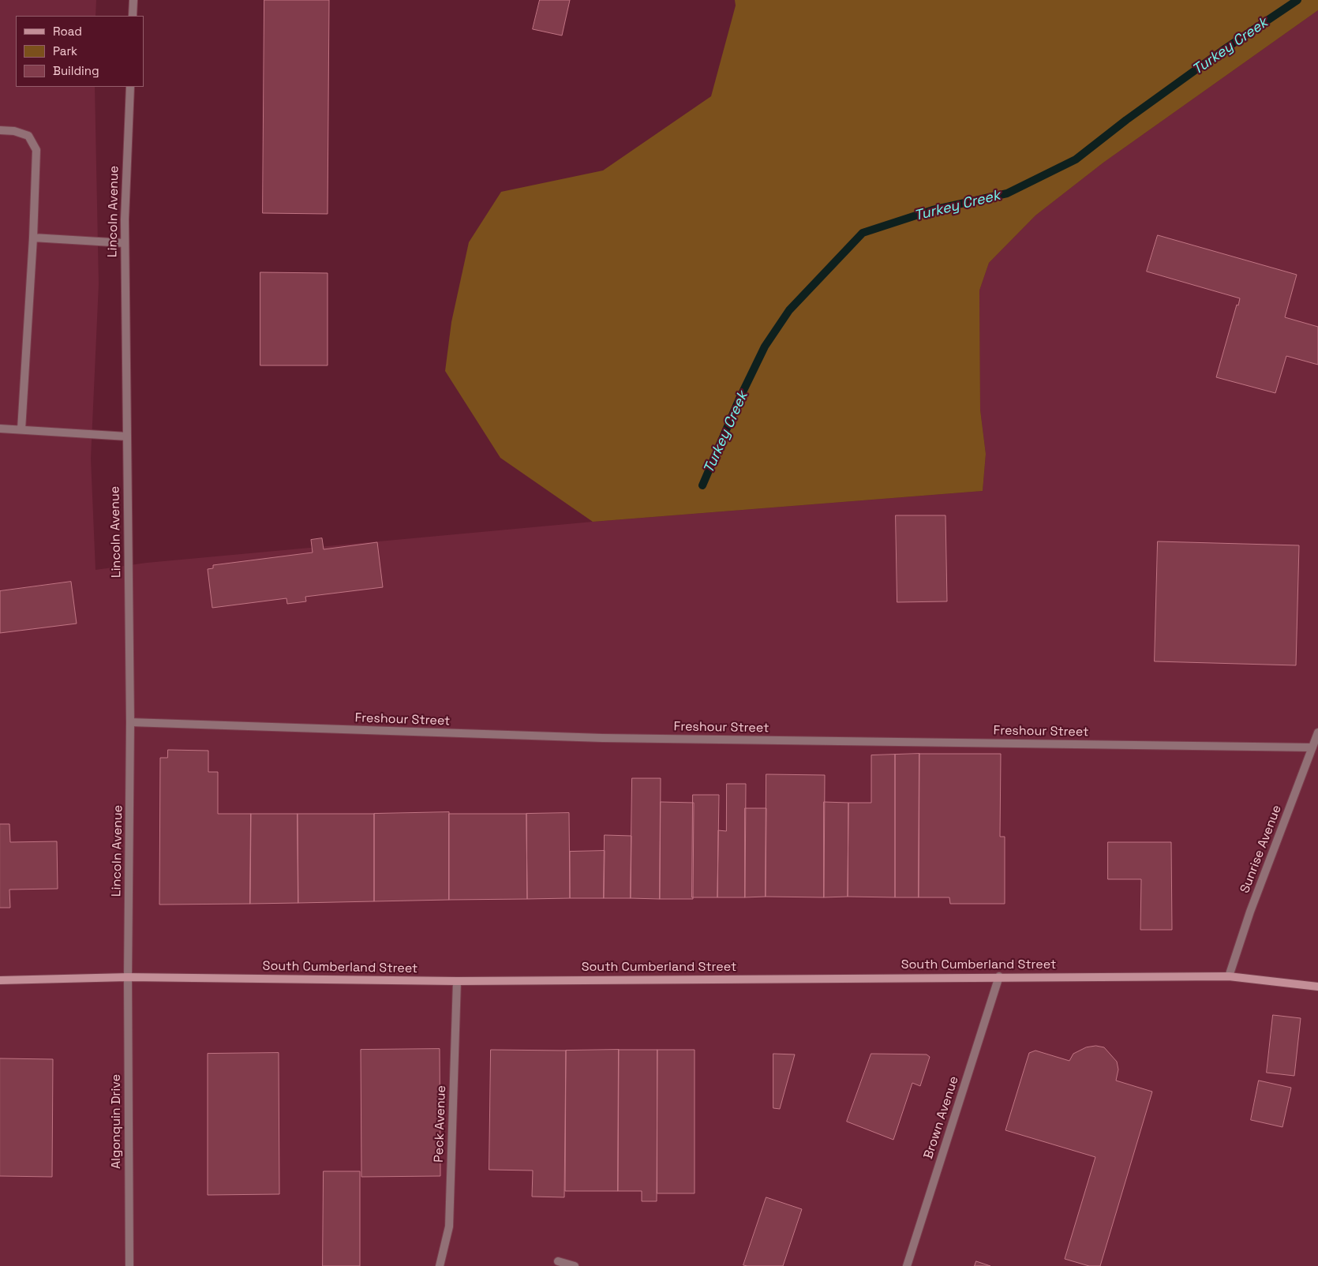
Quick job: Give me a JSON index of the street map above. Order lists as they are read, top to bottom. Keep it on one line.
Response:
{"streets":{"main road":["South Cumberland Street"],"street":["Lincoln Avenue","Freshour Street","Sunrise Avenue","Brown Avenue","Algonquin Drive","Peck Avenue"]},"crossings":[["Lincoln Avenue","Freshour Street"],["Lincoln Avenue","South Cumberland Street"],["Lincoln Avenue","Algonquin Drive"],["Freshour Street","Sunrise Avenue"],["Sunrise Avenue","South Cumberland Street"],["South Cumberland Street","Brown Avenue"],["South Cumberland Street","Algonquin Drive"],["South Cumberland Street","Peck Avenue"]],"water":["Turkey Creek"],"legend":["Road","Park","Building"]}
